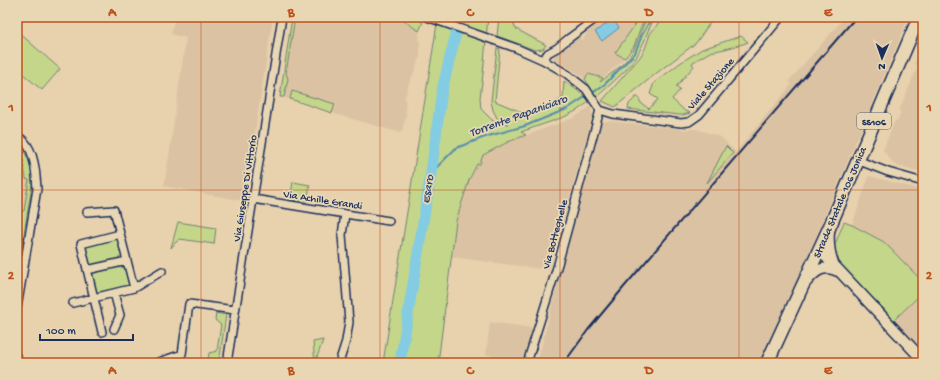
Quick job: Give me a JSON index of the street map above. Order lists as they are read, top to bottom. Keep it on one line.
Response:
{"streets":{"main road":["SS106","Strada Statale 106 Jonica"],"street":["Viale Stazione","Via Giuseppe Di Vittorio","Via Achille Grandi","Via Botteghelle"]},"crossings":[["Viale Stazione","Via Botteghelle"],["Via Giuseppe Di Vittorio","Via Achille Grandi"]],"water":["Torrente Papaniciaro","Esaro"],"scale_bar":"100 m","north":"bottom","grid":{"columns":["A","B","C","D","E"],"rows":["1","2"]}}
